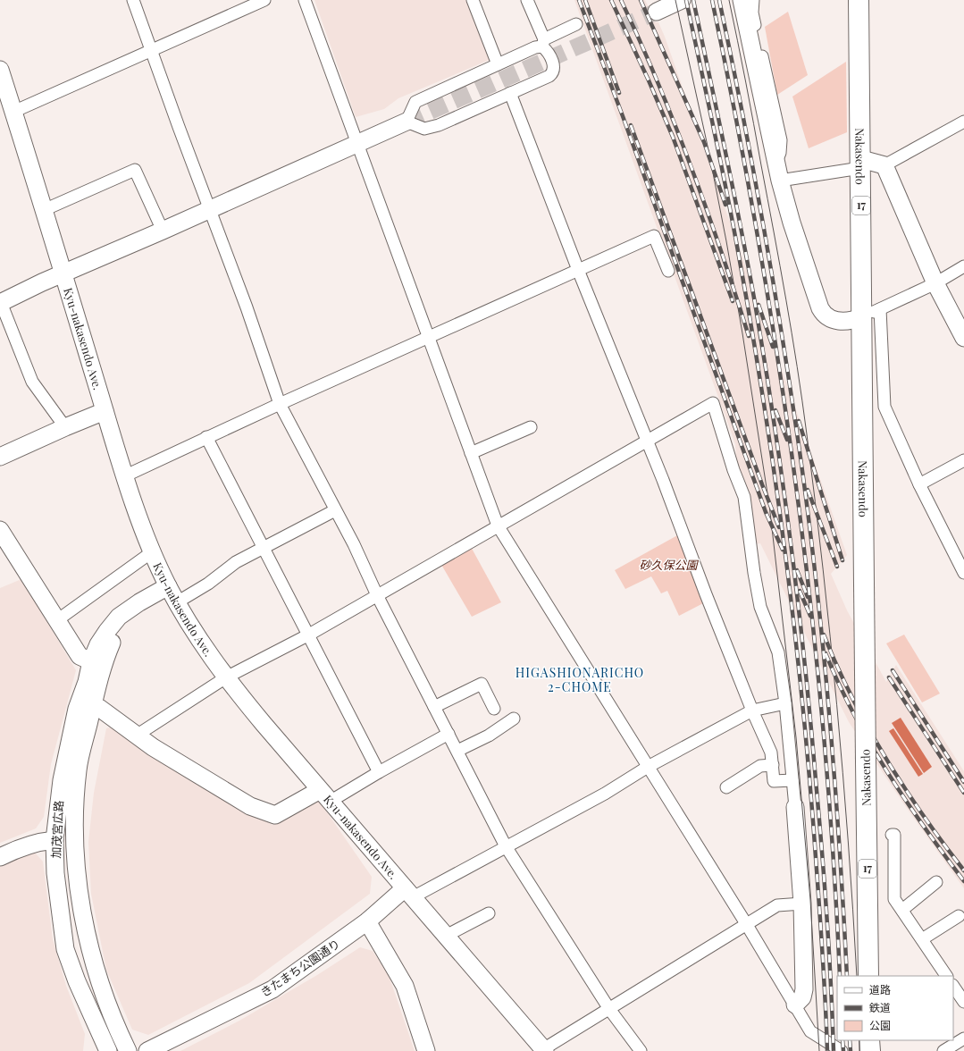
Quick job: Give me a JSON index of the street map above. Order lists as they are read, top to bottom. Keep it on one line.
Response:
{"streets":{"highway":["Nakasendo","17"],"street":["Kyu-nakasendo Ave.","加茂宮広路","きたまち公園通り"]},"crossings":[["Kyu-nakasendo Ave.","加茂宮広路"],["Kyu-nakasendo Ave.","きたまち公園通り"]],"districts":["HIGASHIONARICHO 2-CHOME"],"parks":["砂久保公園"],"legend":["道路","鉄道","公園"]}
